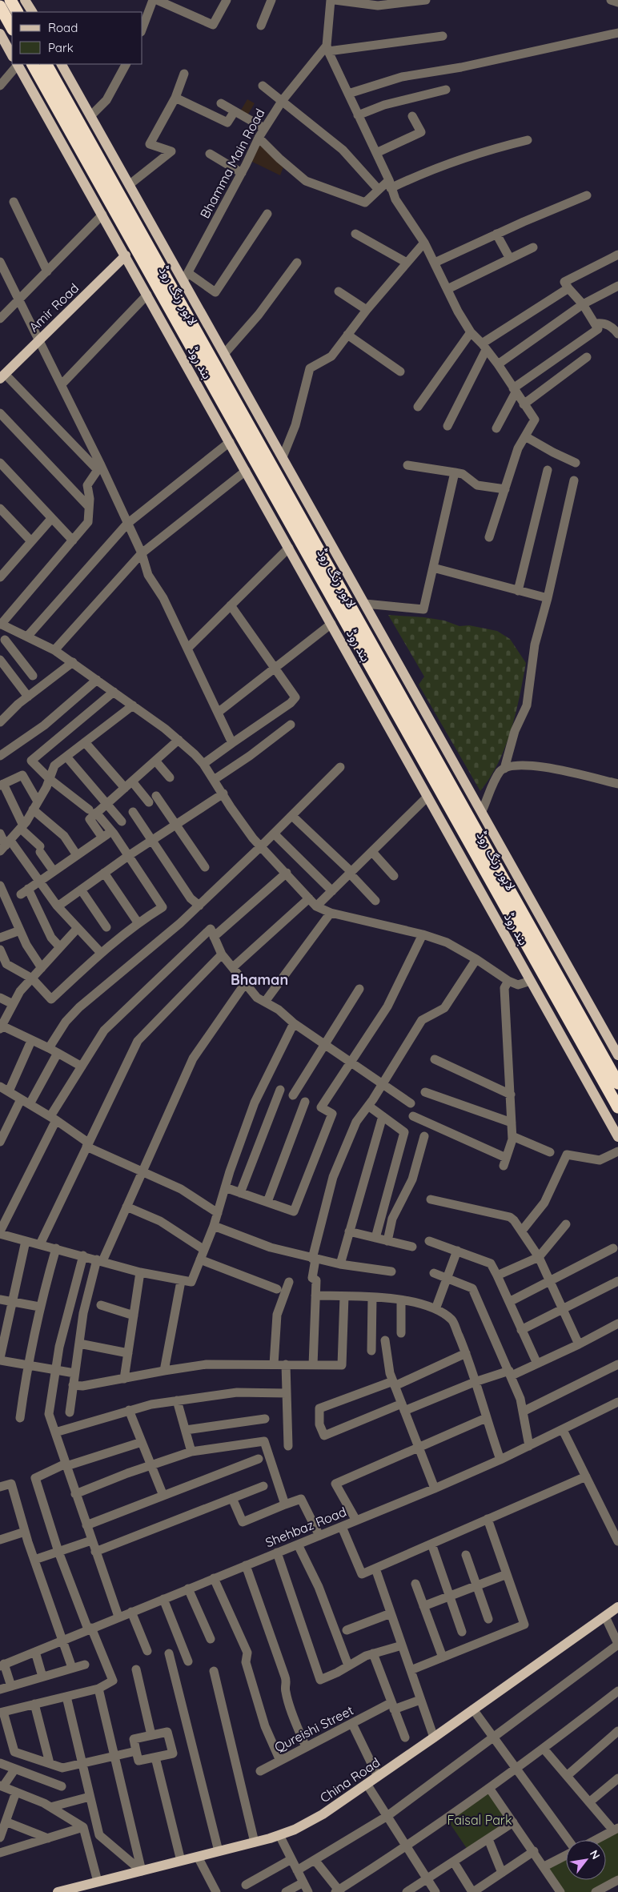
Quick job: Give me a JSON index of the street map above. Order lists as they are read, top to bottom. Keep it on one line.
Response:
{"streets":{"highway":["لاہور رنگ روڈ"],"main road":["Amir Road","بند روڈ","China Road"],"street":["Bhamma Main Road","Shehbaz Road","Qureishi Street"]},"crossings":[["Bhamma Main Road","بند روڈ"],["Amir Road","بند روڈ"]],"districts":["Bhaman"],"parks":["Faisal Park"],"legend":["Road","Park"],"north":"top right"}
